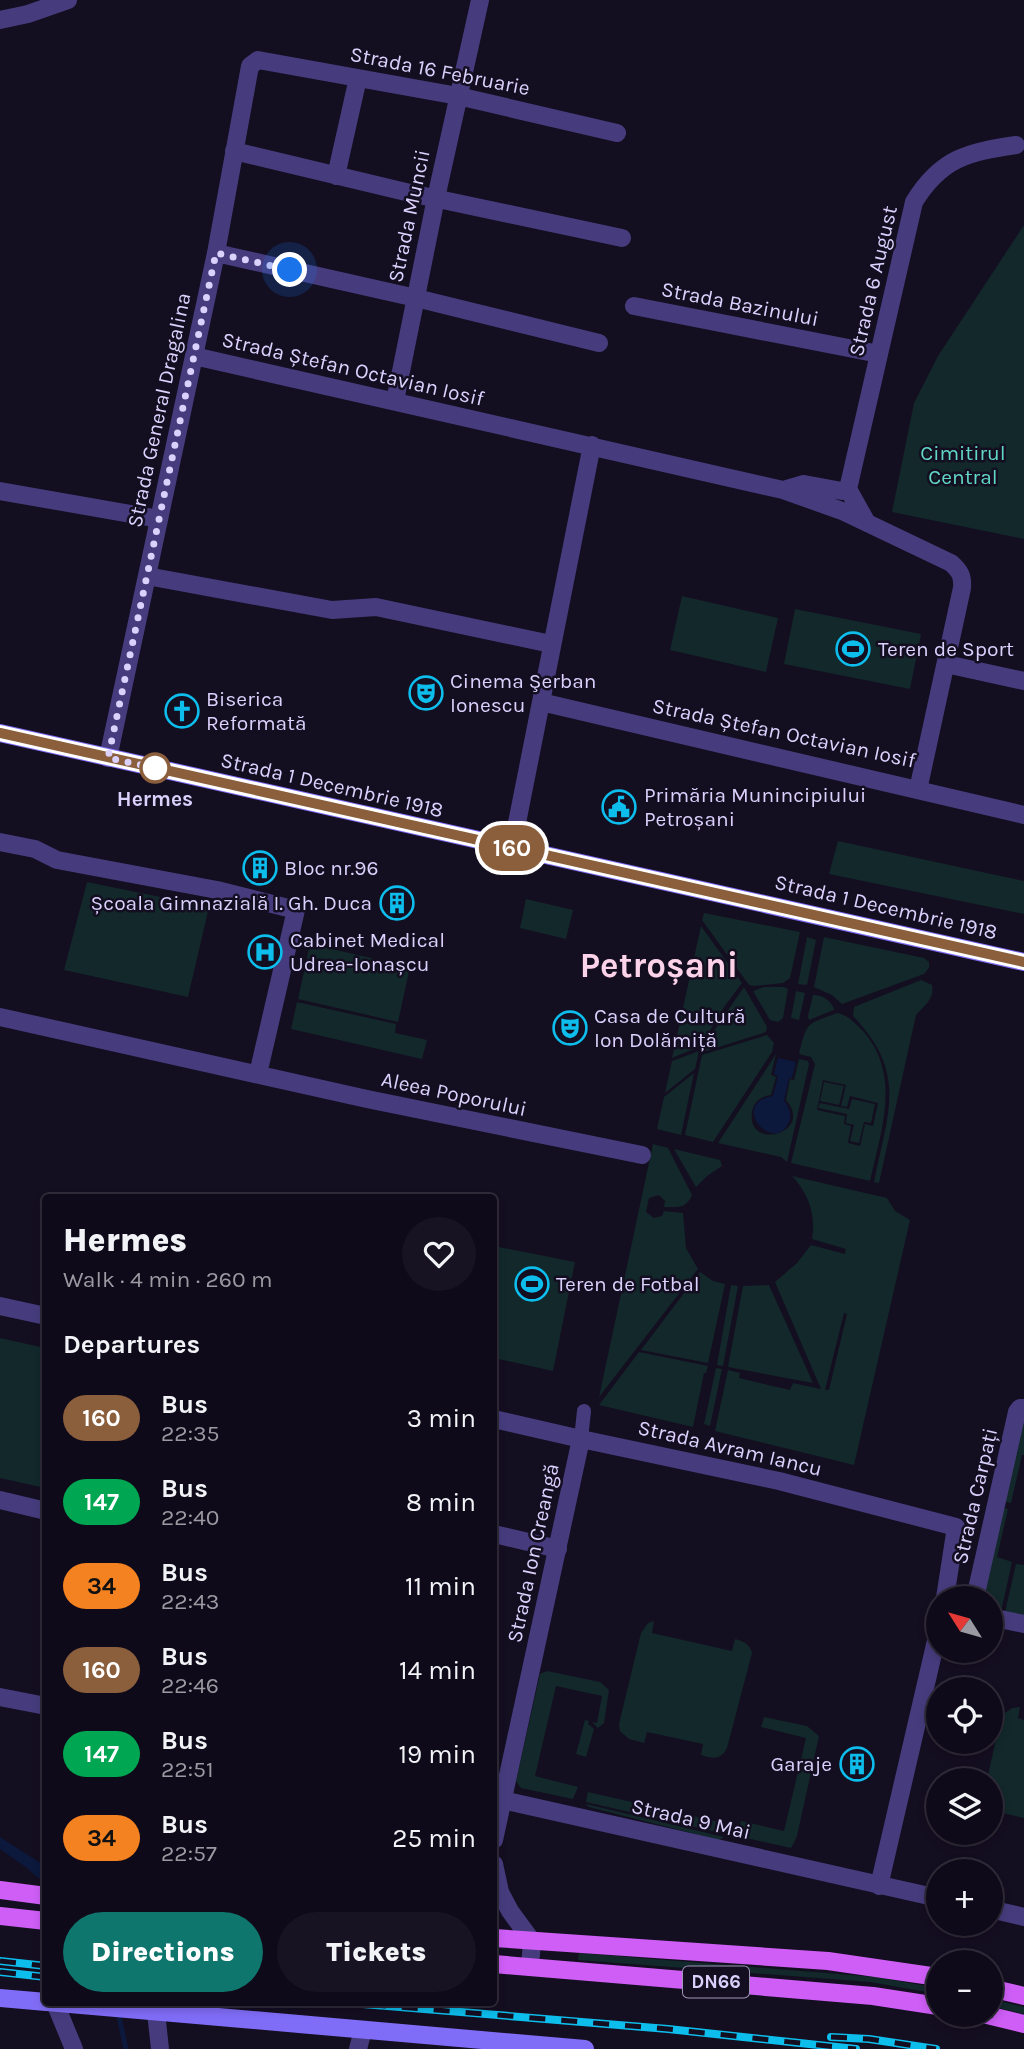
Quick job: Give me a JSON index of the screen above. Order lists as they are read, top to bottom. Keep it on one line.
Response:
{"streets":{"main road":["Strada 1 Decembrie 1918","DN66"],"street":["Strada 16 Februarie","Strada Muncii","Strada 6 August","Strada Bazinului","Strada Ștefan Octavian Iosif","Strada General Dragalina","Aleea Poporului","Strada Avram Iancu","Strada Carpați","Strada Ion Creangă","Strada 9 Mai"]},"crossings":[["Strada 16 Februarie","Strada Muncii"],["Strada 16 Februarie","Strada General Dragalina"],["Strada 6 August","Strada Bazinului"],["Strada Ștefan Octavian Iosif","Strada General Dragalina"],["Strada General Dragalina","Strada 1 Decembrie 1918"],["Strada Avram Iancu","Strada Ion Creangă"],["Strada Ion Creangă","Strada 9 Mai"]],"districts":["Petroșani"],"parks":["Cimitirul Central"],"places":{"sports":["Teren de Sport","Teren de Fotbal"],"theatre":["Cinema Şerban Ionescu","Casa de Cultură Ion Dolămiță"],"church":["Biserica Reformată"],"other":["Hermes"],"public building":["Primăria Munincipiului Petroșani"],"building":["Bloc nr.96","Școala Gimnazială I. Gh. Duca","Garaje"],"hospital":["Cabinet Medical Udrea-Ionașcu"]},"lines":["bus line 160"],"north":"top left","page":{"on_map":"160","heading":[["Hermes","Walk · 4 min · 260 m"],"Departures"],"list":[{"mark":"160","name":"Bus","note":"22:35","value":"3 min"},{"mark":"147","name":"Bus","note":"22:40","value":"8 min"},{"mark":"34","name":"Bus","note":"22:43","value":"11 min"},{"mark":"160","name":"Bus","note":"22:46","value":"14 min"},{"mark":"147","name":"Bus","note":"22:51","value":"19 min"},{"mark":"34","name":"Bus","note":"22:57","value":"25 min"}],"map_buttons":["+","−"],"buttons":["Directions","Tickets"]}}
